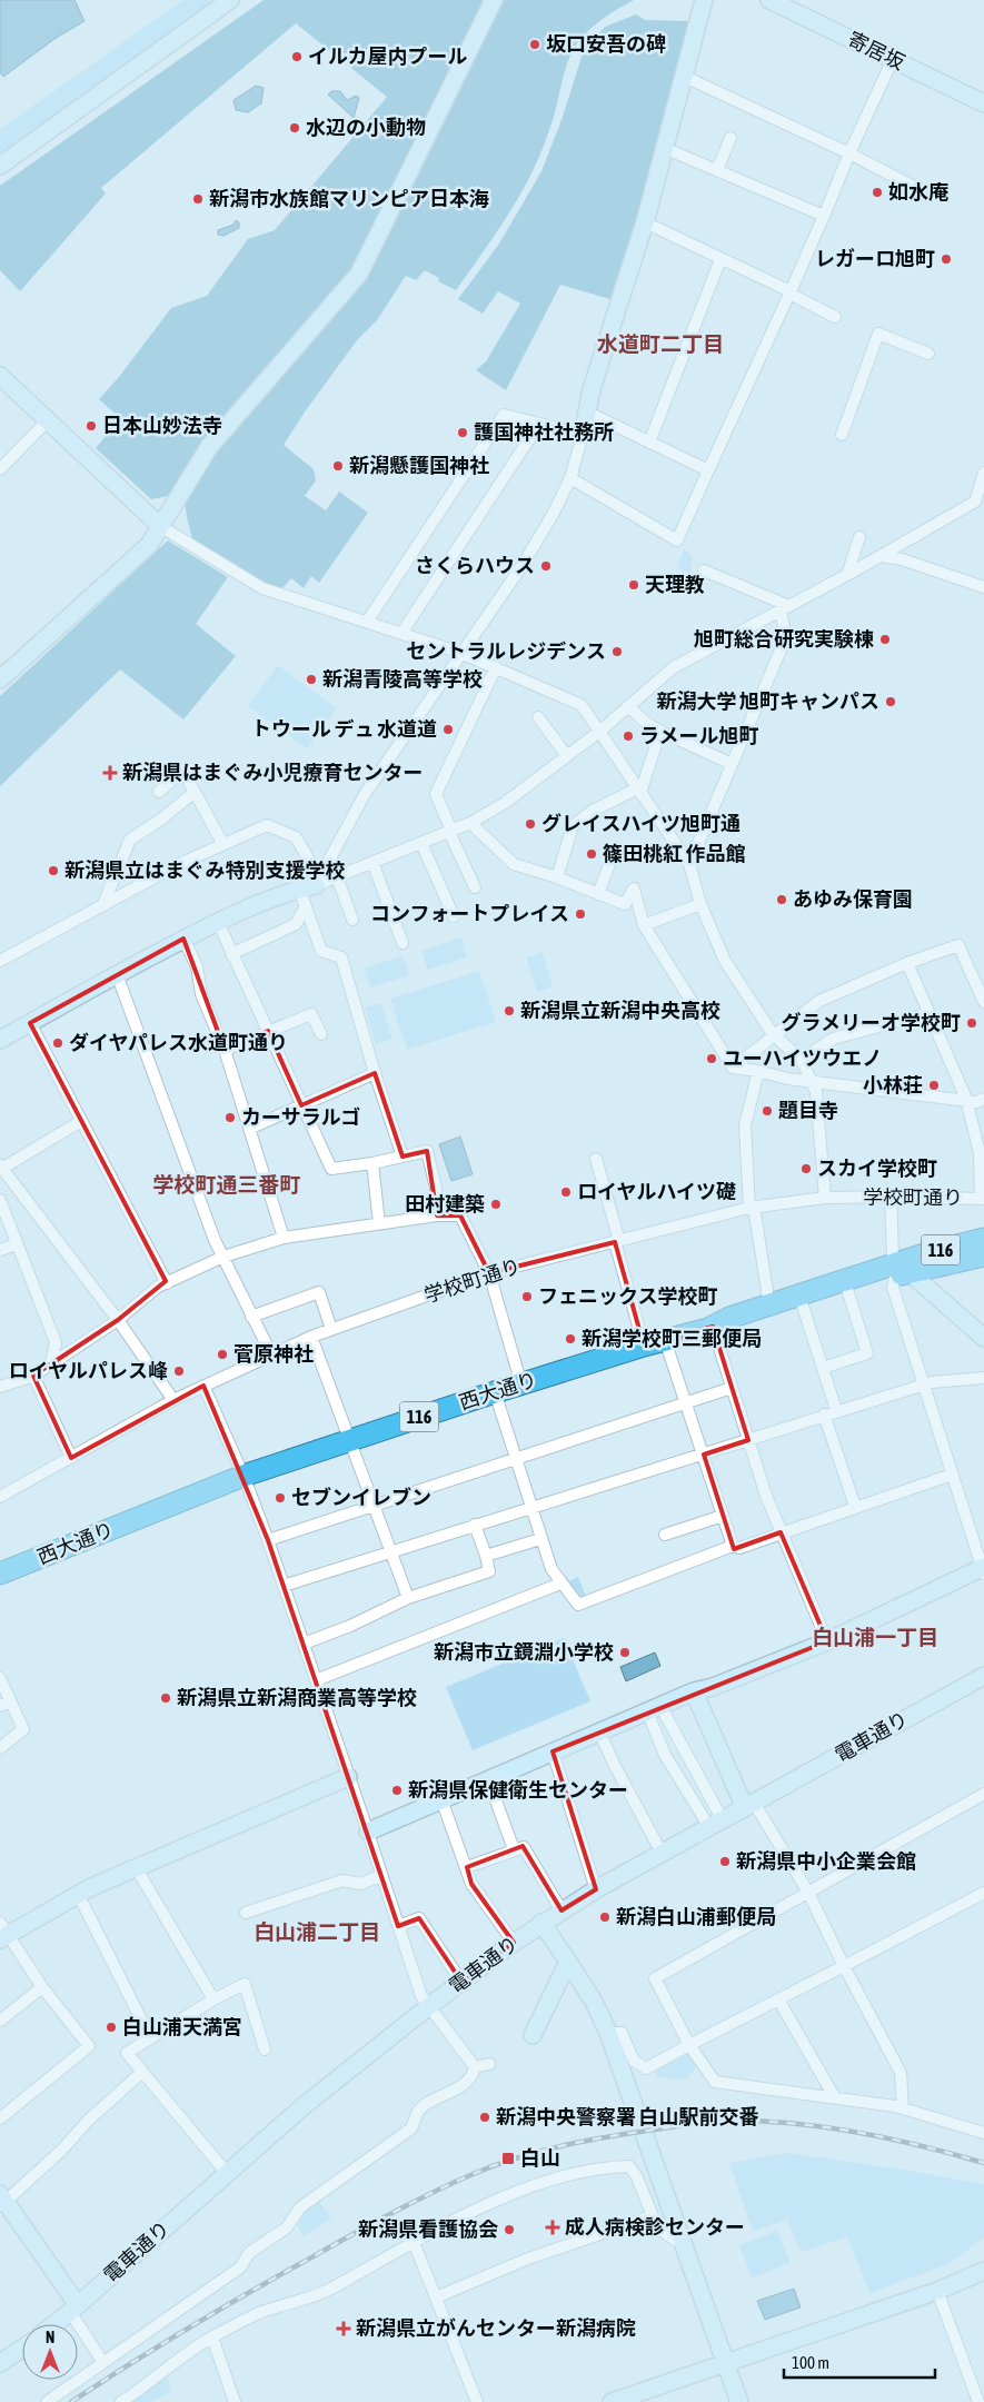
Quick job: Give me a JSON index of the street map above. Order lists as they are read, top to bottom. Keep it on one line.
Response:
{"streets":{"highway":["116","西大通り"],"street":["寄居坂","学校町通り","電車通り"]},"districts":["水道町二丁目","学校町通三番町","白山浦一丁目","白山浦二丁目"],"places":{"other":["坂口安吾の碑","イルカ屋内プール","水辺の小動物","如水庵","新潟市水族館マリンピア日本海","レガーロ旭町","日本山妙法寺","護国神社社務所","新潟懸護国神社","さくらハウス","天理教","旭町総合研究実験棟","セントラルレジデンス","新潟青陵高等学校","新潟大学 旭町キャンパス","トウール デュ 水道道","ラメール旭町","グレイスハイツ旭町通","篠田桃紅 作品館","新潟県立はまぐみ特別支援学校","あゆみ保育園","コンフォートプレイス","新潟県立新潟中央高校","グラメリーオ学校町","ダイヤパレス水道町通り","ユーハイツウエノ","小林荘","題目寺","カーサラルゴ","スカイ学校町","ロイヤルハイツ礎","田村建築","フェニックス学校町","新潟学校町三郵便局","菅原神社","ロイヤルパレス峰","セブンイレブン","新潟市立鏡淵小学校","新潟県立新潟商業高等学校","新潟県保健衛生センター","新潟県中小企業会館","新潟白山浦郵便局","白山浦天満宮","新潟中央警察署 白山駅前交番","新潟県看護協会"],"health":["新潟県はまぐみ小児療育センター","成人病検診センター","新潟県立がんセンター新潟病院"],"transit":["白山"]},"scale_bar":"100 m","north":"top"}
